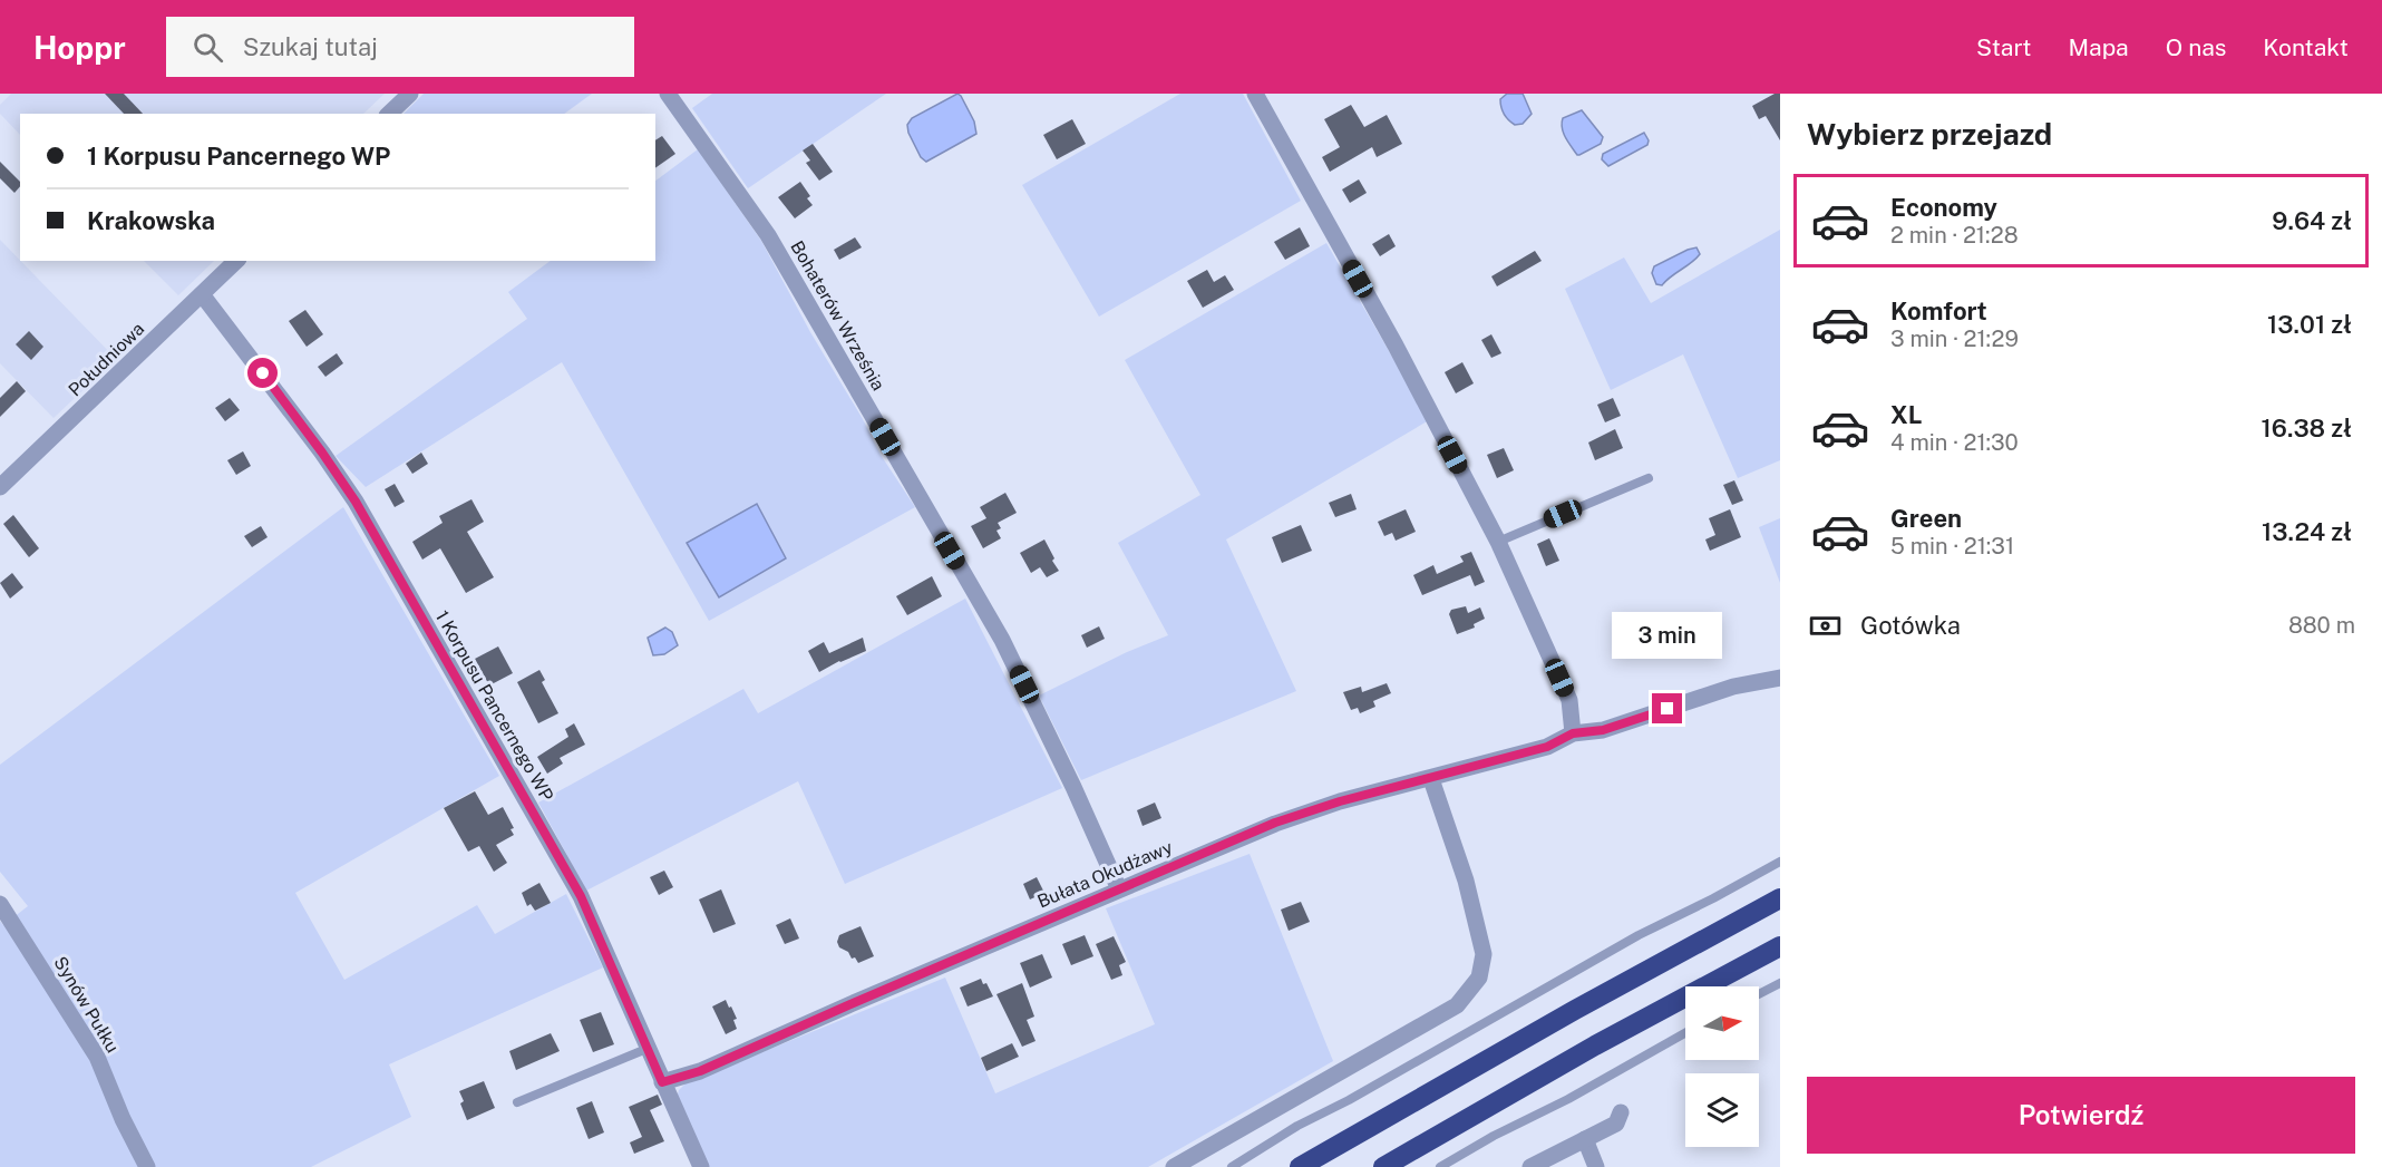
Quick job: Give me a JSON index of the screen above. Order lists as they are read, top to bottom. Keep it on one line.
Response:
{"streets":{"street":["Bohaterów Września","Południowa","1 Korpusu Pancernego WP","Bułata Okudżawy","Synów Pułku"]},"crossings":[["Bohaterów Września","Bułata Okudżawy"],["Południowa","1 Korpusu Pancernego WP"],["1 Korpusu Pancernego WP","Bułata Okudżawy"]],"north":"right","page":{"header":"Hoppr","search":"Szukaj tutaj","nav":["Start","Mapa","O nas","Kontakt"],"heading":"Wybierz przejazd","banner":["1 Korpusu Pancernego WP","Krakowska"],"list":[{"name":"Economy","note":"2 min · 21:28","value":"9.64 zł"},{"name":"Komfort","note":"3 min · 21:29","value":"13.01 zł"},{"name":"XL","note":"4 min · 21:30","value":"16.38 zł"},{"name":"Green","note":"5 min · 21:31","value":"13.24 zł"}],"pay":["Gotówka","880 m"],"bubble":"3 min","buttons":"Potwierdź"}}
